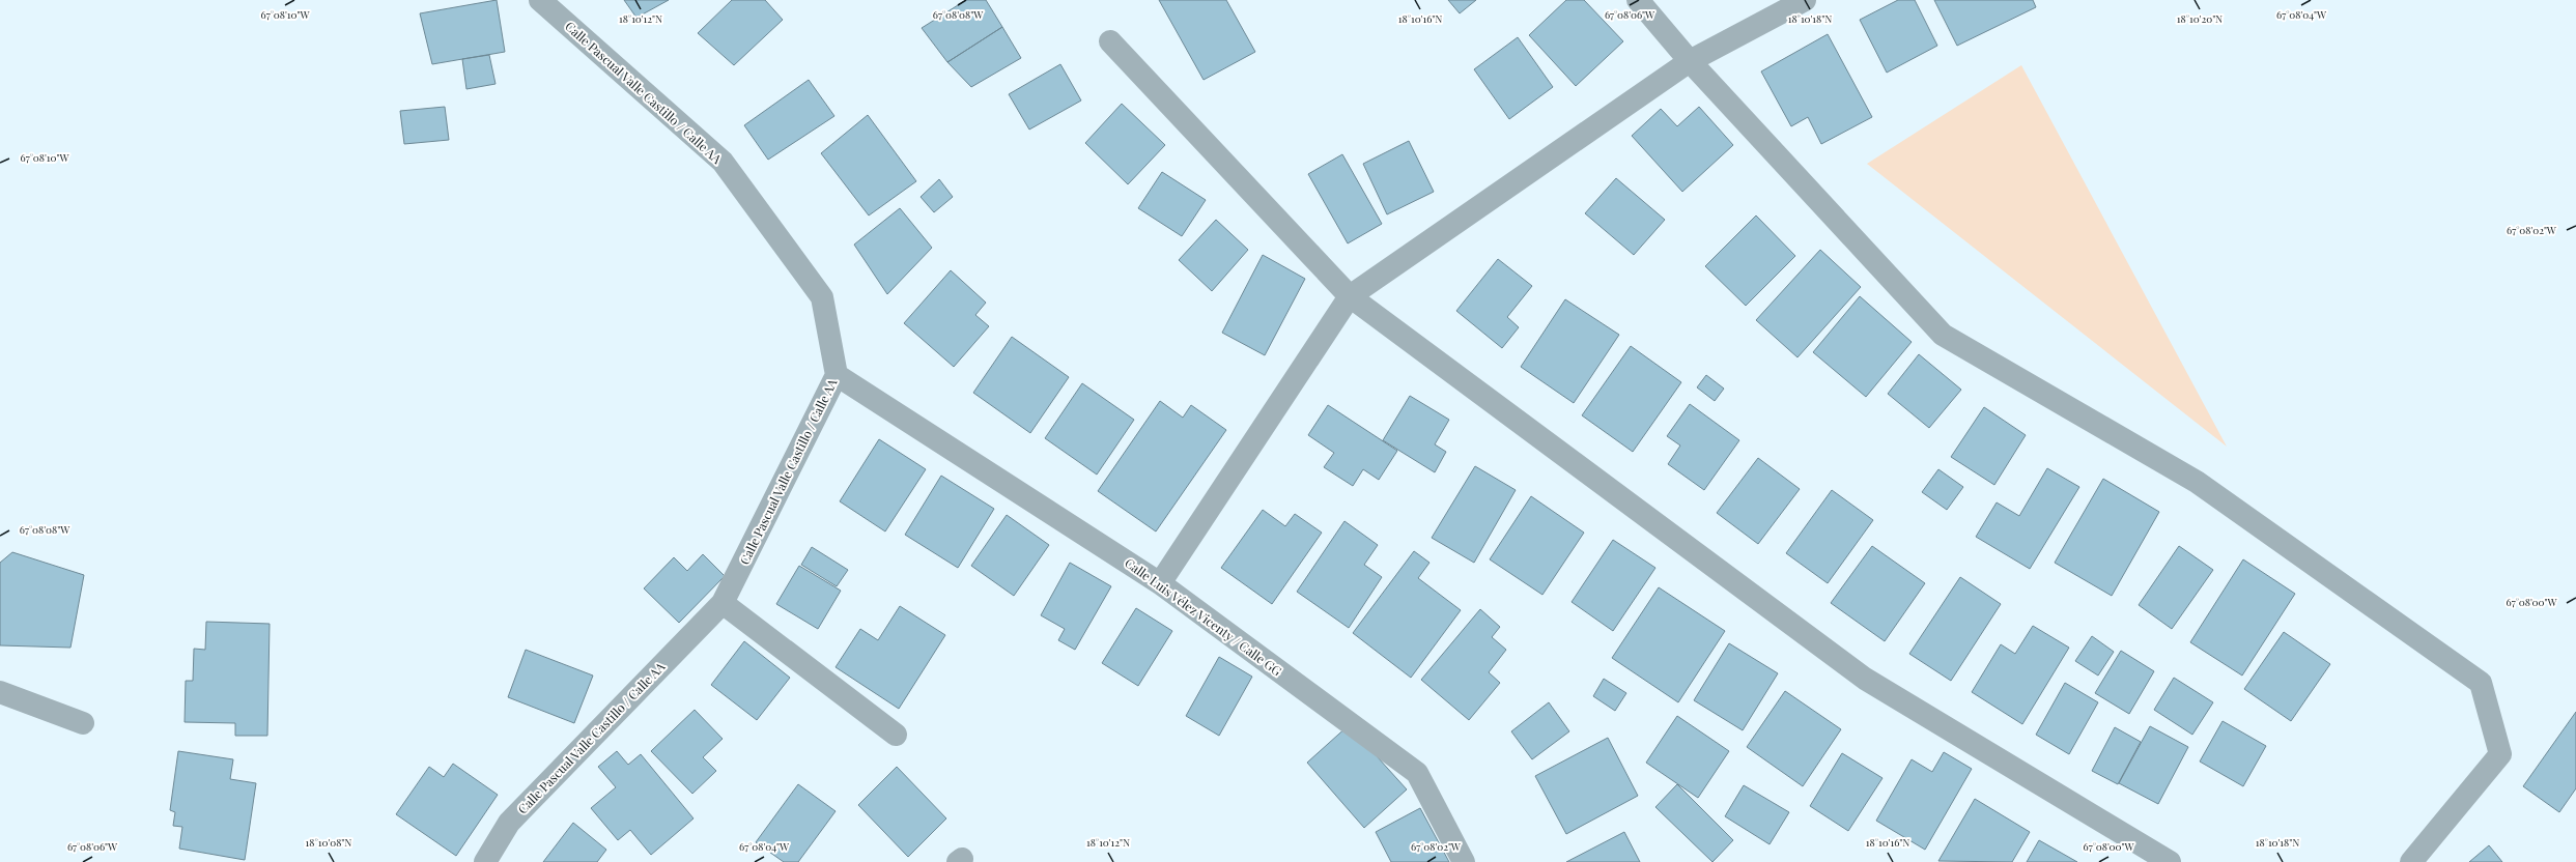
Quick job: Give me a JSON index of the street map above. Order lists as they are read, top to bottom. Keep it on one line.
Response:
{"streets":{"street":["Calle Pascual Valle Castillo / Calle AA","Calle Luis Vélez Vicenty / Calle GG"]},"crossings":[["Calle Pascual Valle Castillo / Calle AA","Calle Luis Vélez Vicenty / Calle GG"]],"coordinates":["67°08'10\"W","67°08'06\"W","67°08'04\"W","67°08'08\"W","18°10'12\"N","18°10'16\"N","18°10'18\"N","18°10'20\"N","67°08'02\"W","67°08'00\"W","18°10'08\"N"]}
